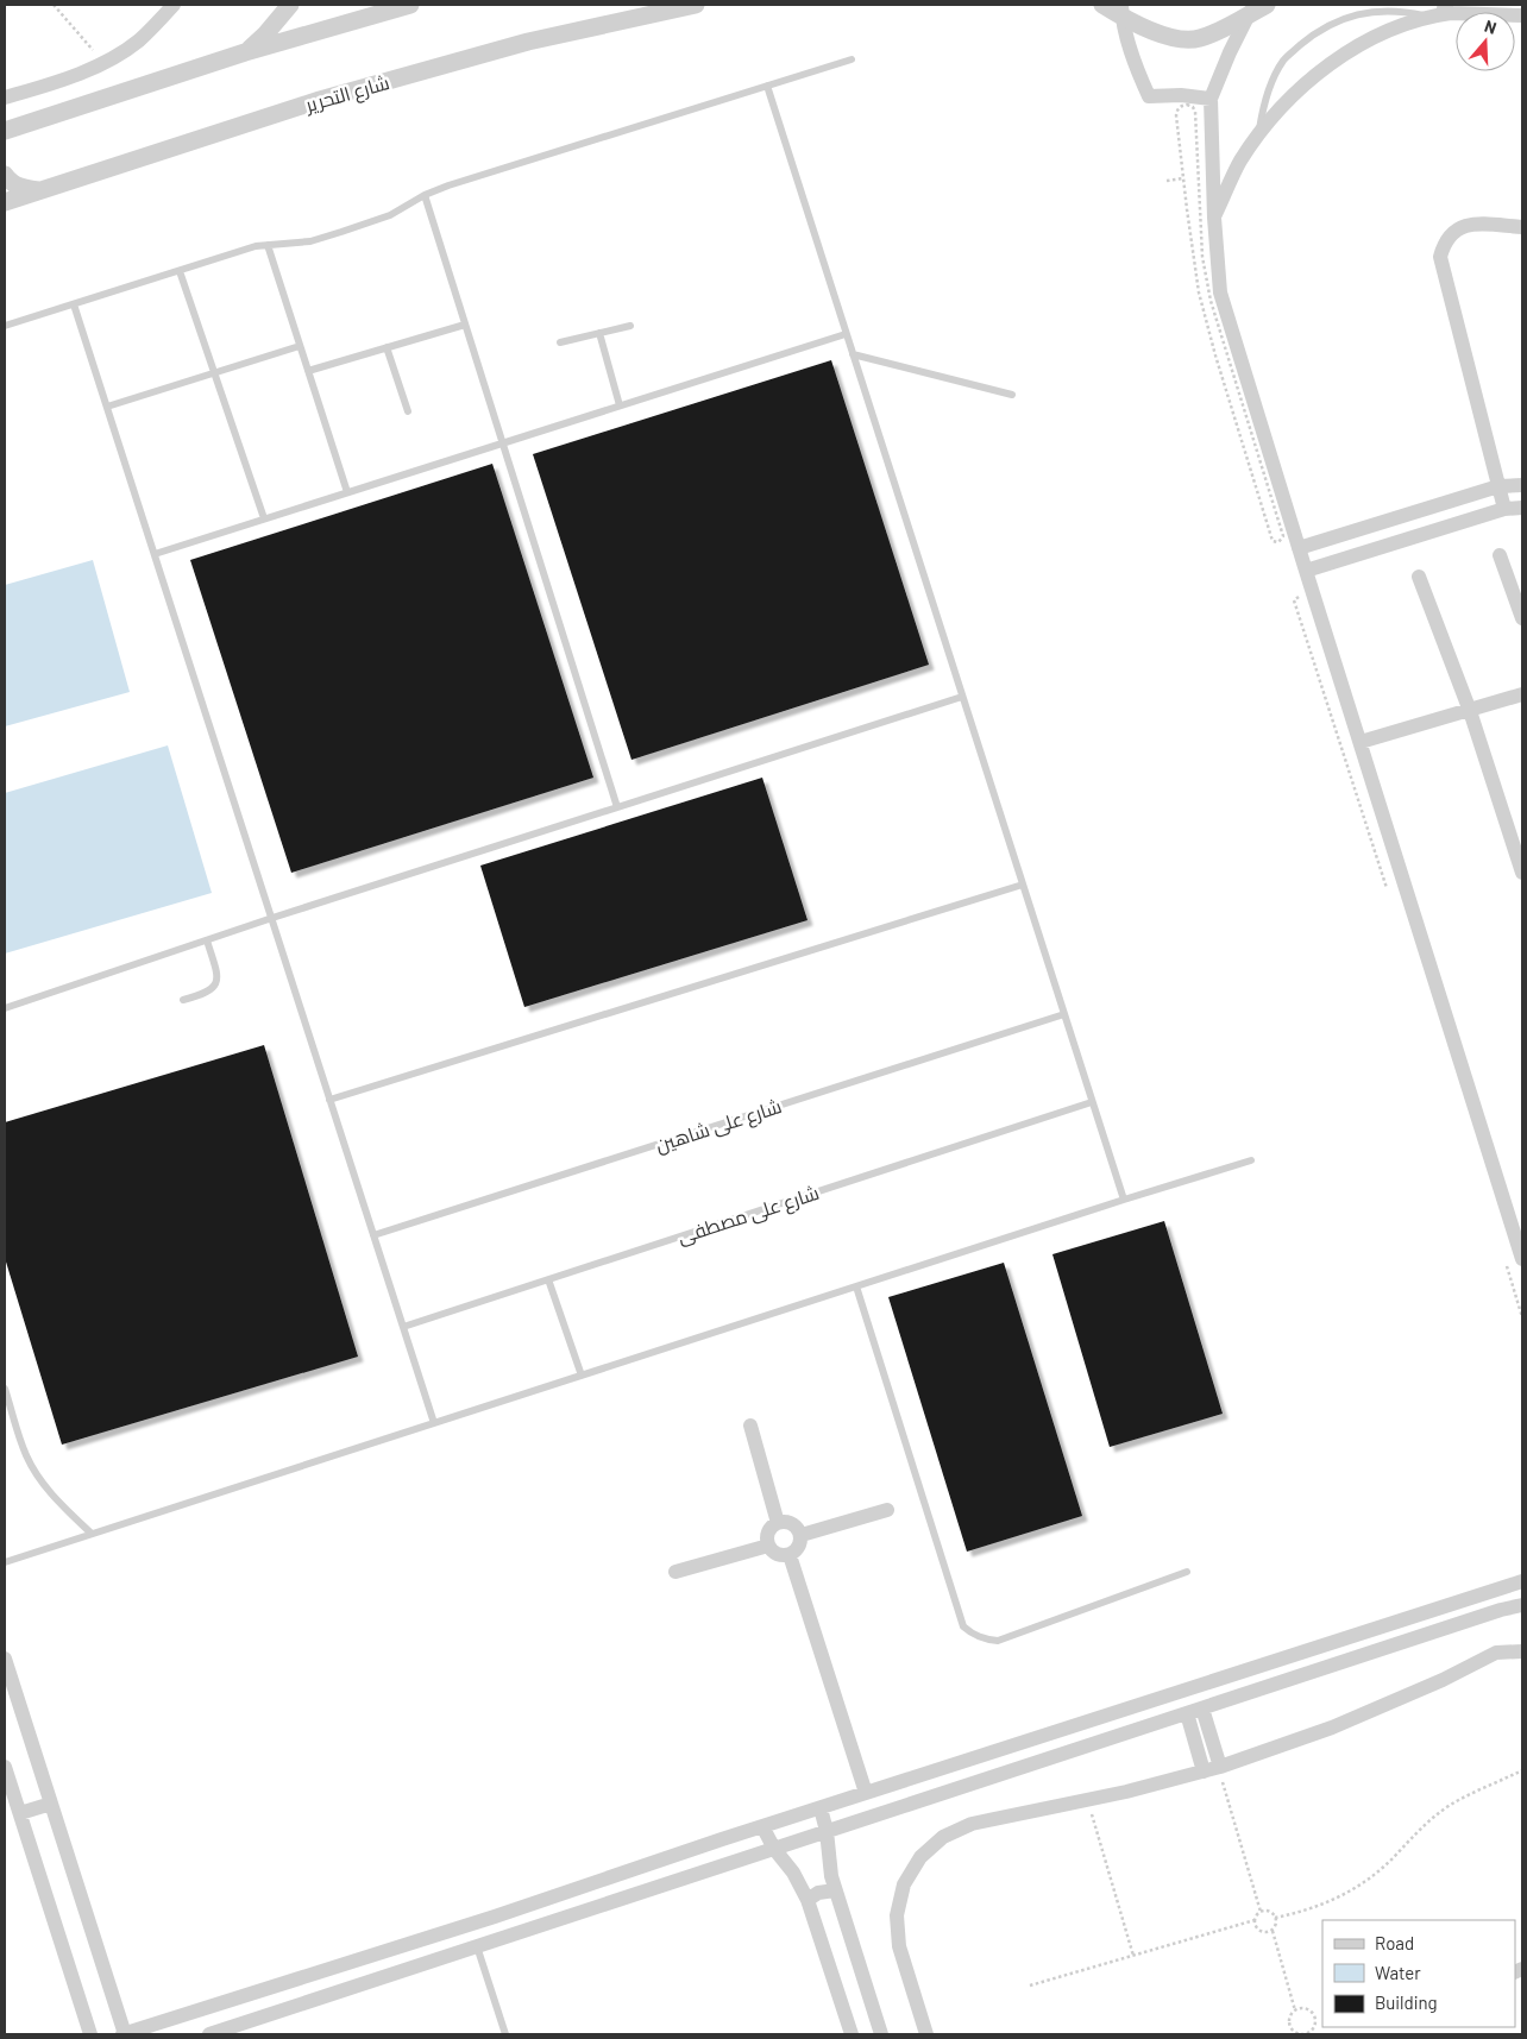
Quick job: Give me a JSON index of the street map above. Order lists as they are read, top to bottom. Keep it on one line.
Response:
{"streets":{"street":["شارع التحرير"],"lane":["شارع على شاهين","شارع على مصطفى"]},"legend":["Road","Water","Building"],"north":"top"}
